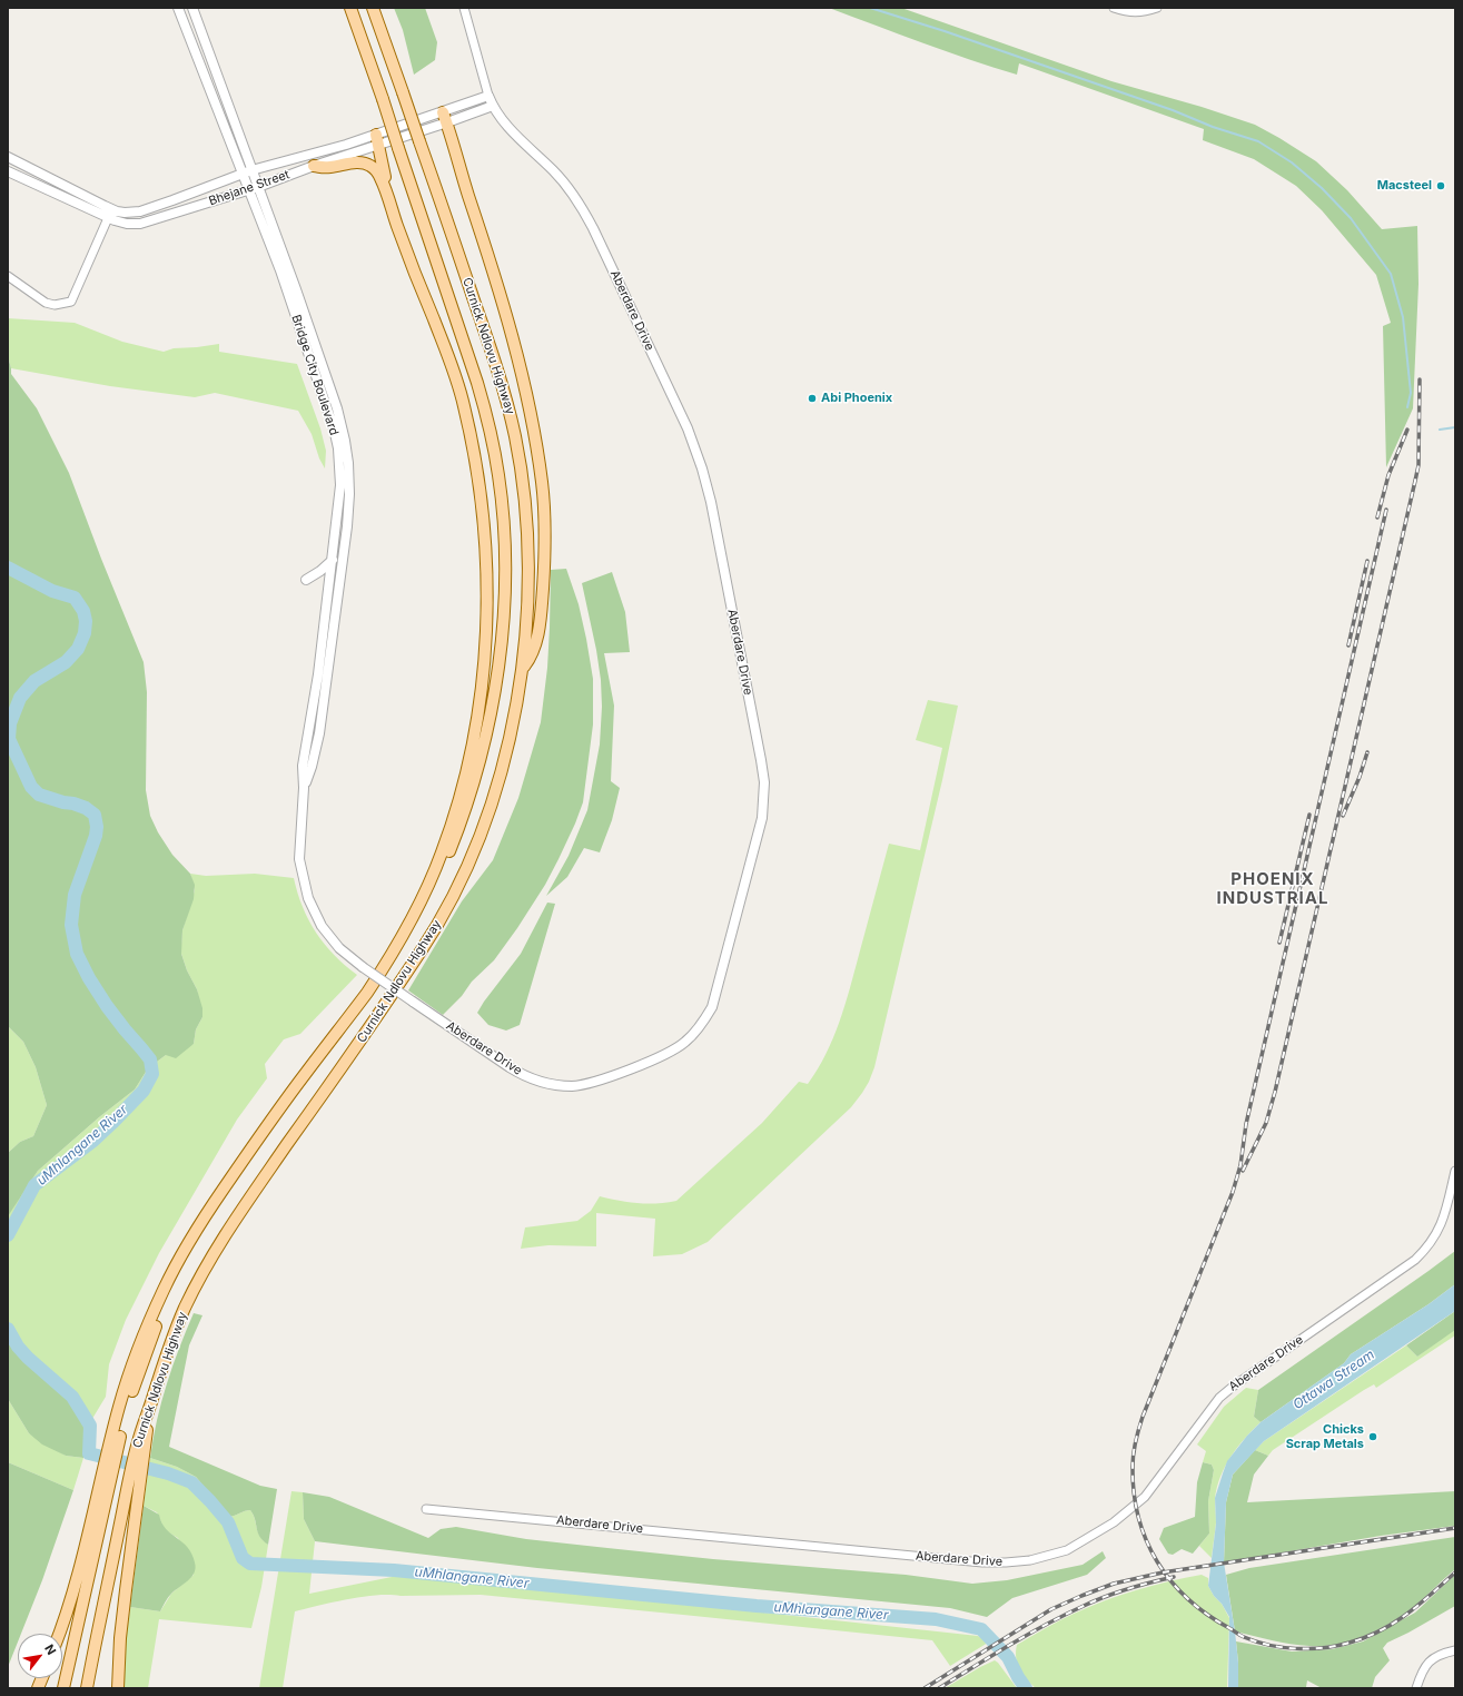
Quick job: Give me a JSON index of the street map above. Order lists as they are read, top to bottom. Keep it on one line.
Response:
{"streets":{"main road":["Curnick Ndlovu Highway"],"street":["Bhejane Street","Aberdare Drive","Bridge City Boulevard"]},"crossings":[["Bhejane Street","Aberdare Drive"],["Bhejane Street","Bridge City Boulevard"],["Aberdare Drive","Bridge City Boulevard"]],"districts":["PHOENIX INDUSTRIAL"],"water":["uMhlangane River","Ottawa Stream"],"places":["Macsteel","Abi Phoenix","Chicks Scrap Metals"],"north":"top right"}
